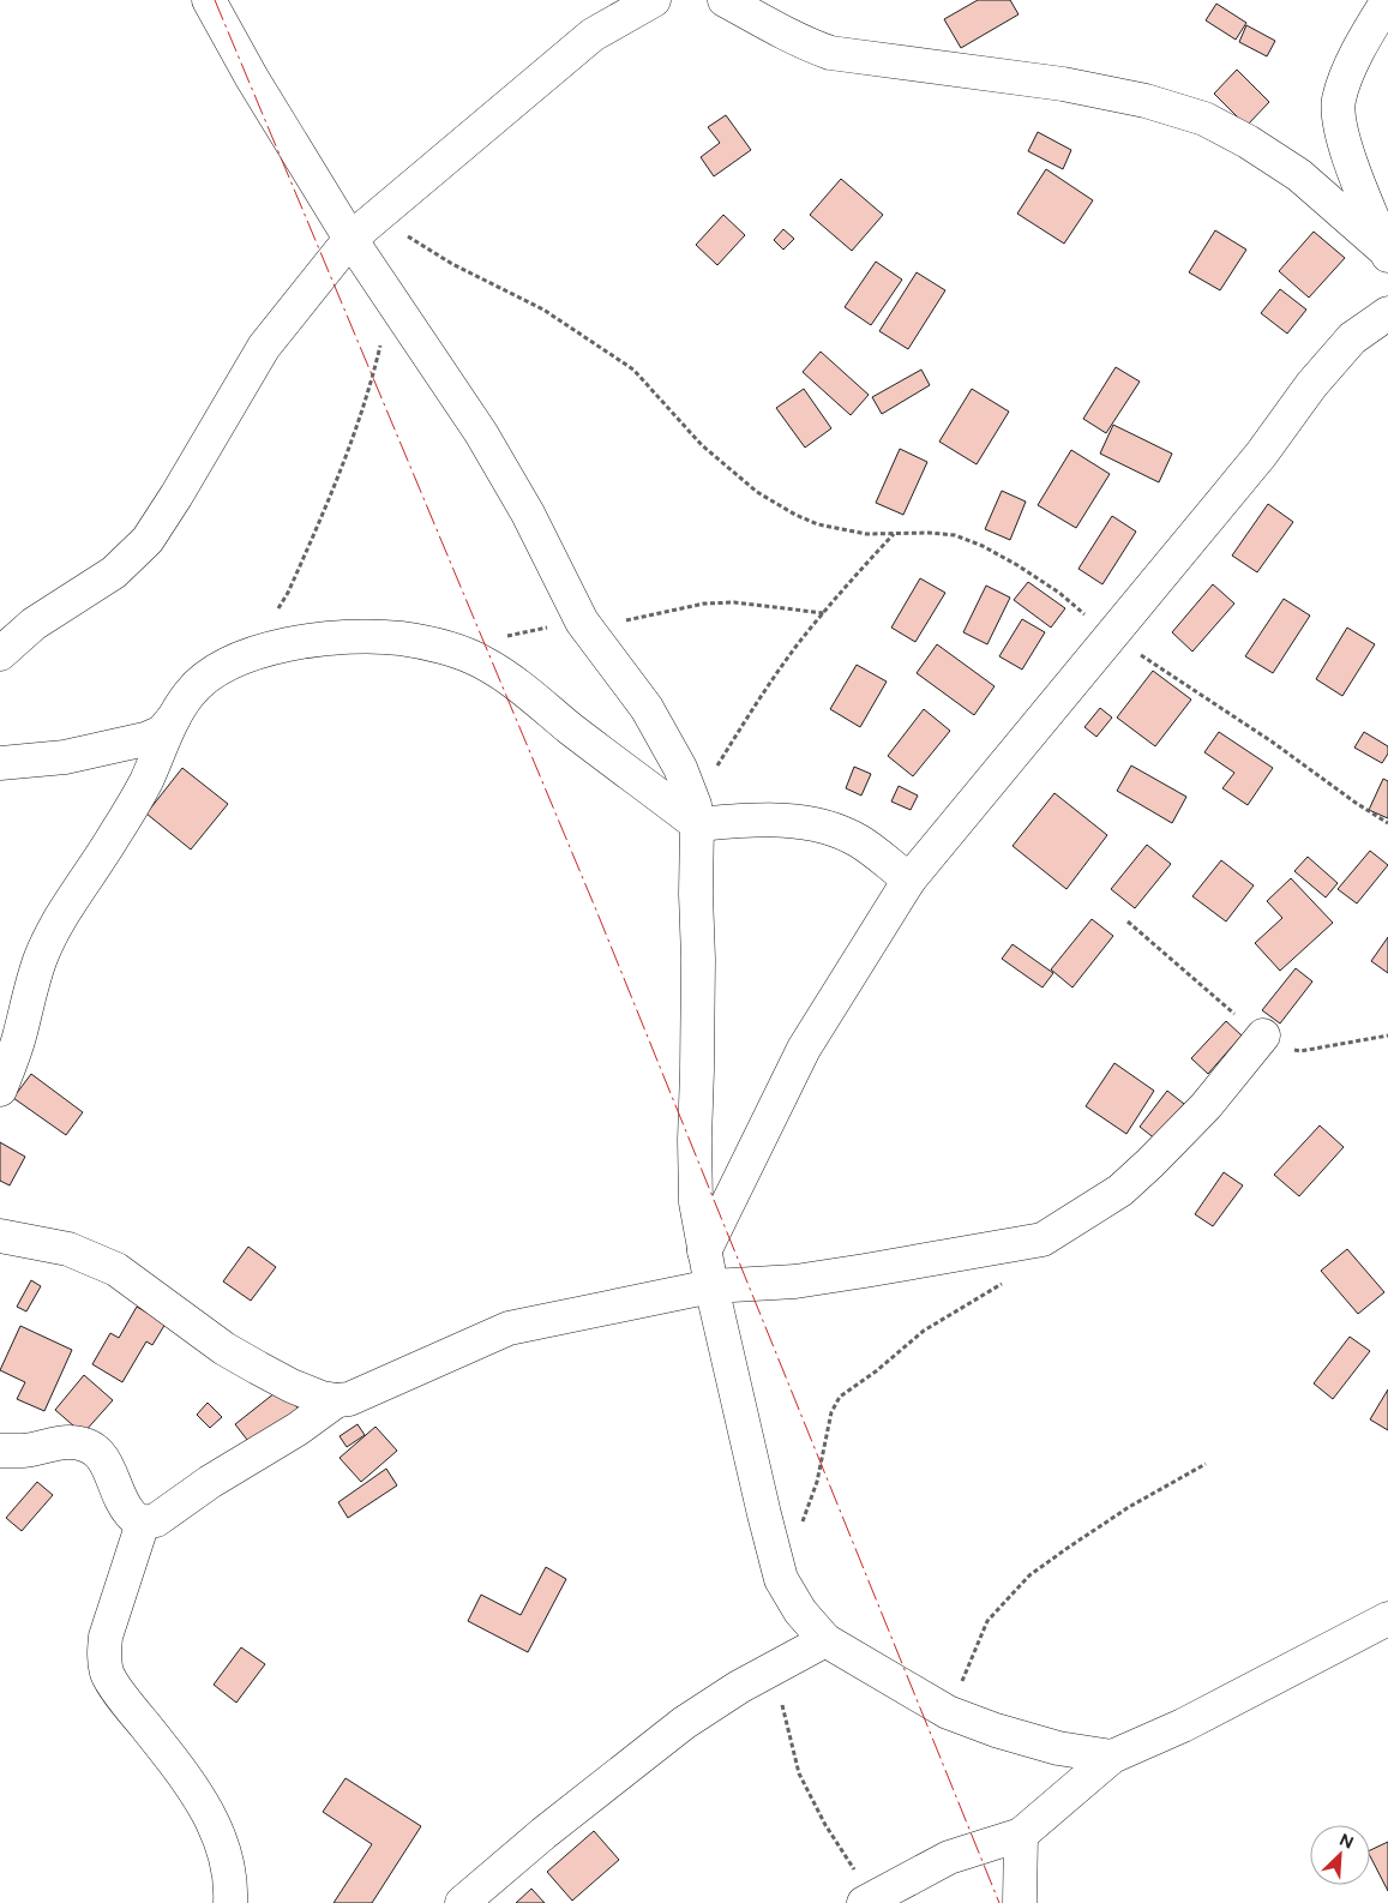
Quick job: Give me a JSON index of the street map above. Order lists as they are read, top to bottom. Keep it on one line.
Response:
{"north":"top right"}
